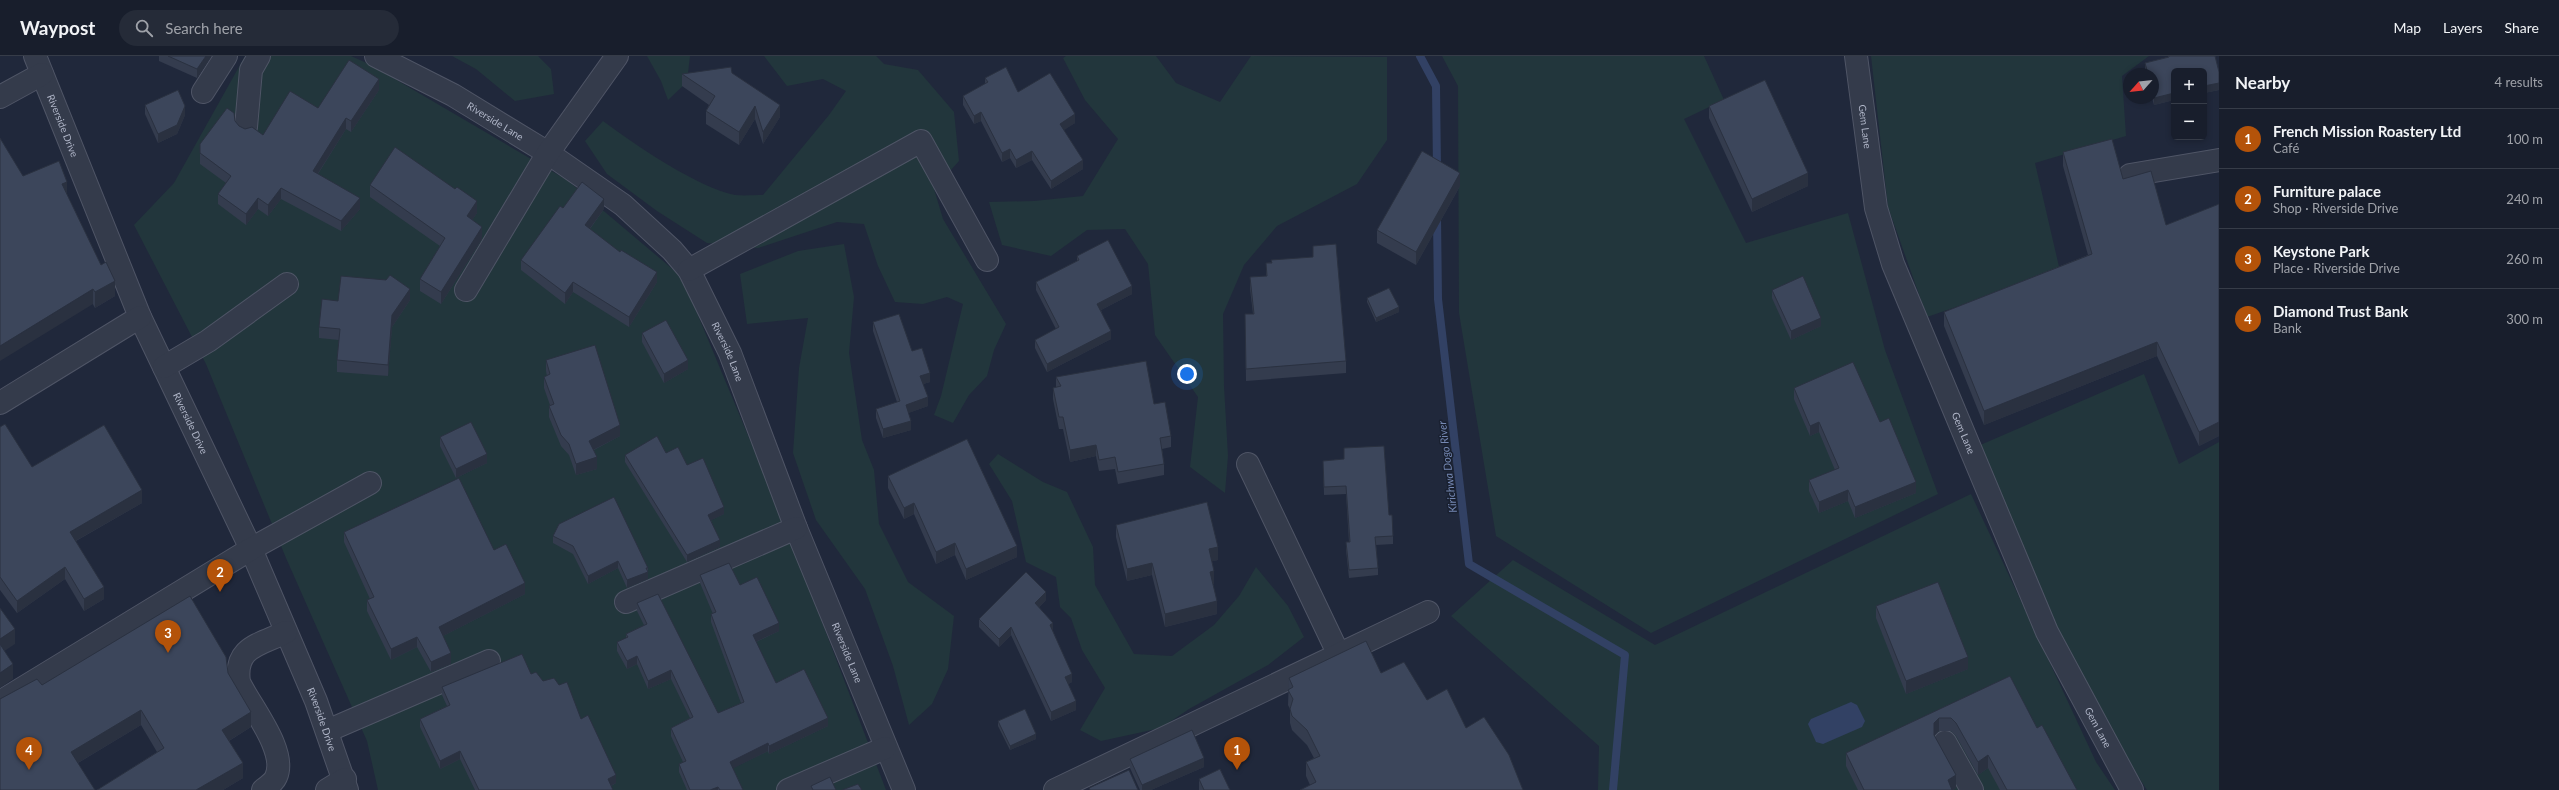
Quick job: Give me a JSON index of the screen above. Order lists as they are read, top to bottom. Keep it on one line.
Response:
{"streets":{"street":["Riverside Lane","Riverside Drive","Gem Lane"]},"water":["Kirichwa Dogo River"],"north":"bottom left","page":{"header":"Waypost","search":"Search here","nav":["Map","Layers","Share"],"heading":["Nearby","4 results"],"map_buttons":["+","−"],"list":[{"mark":"1","name":"French Mission Roastery Ltd","note":"Café","value":"100 m"},{"mark":"2","name":"Furniture palace","note":"Shop · Riverside Drive","value":"240 m"},{"mark":"3","name":"Keystone Park","note":"Place · Riverside Drive","value":"260 m"},{"mark":"4","name":"Diamond Trust Bank","note":"Bank","value":"300 m"}],"pins":["2","3","1","4"]}}
